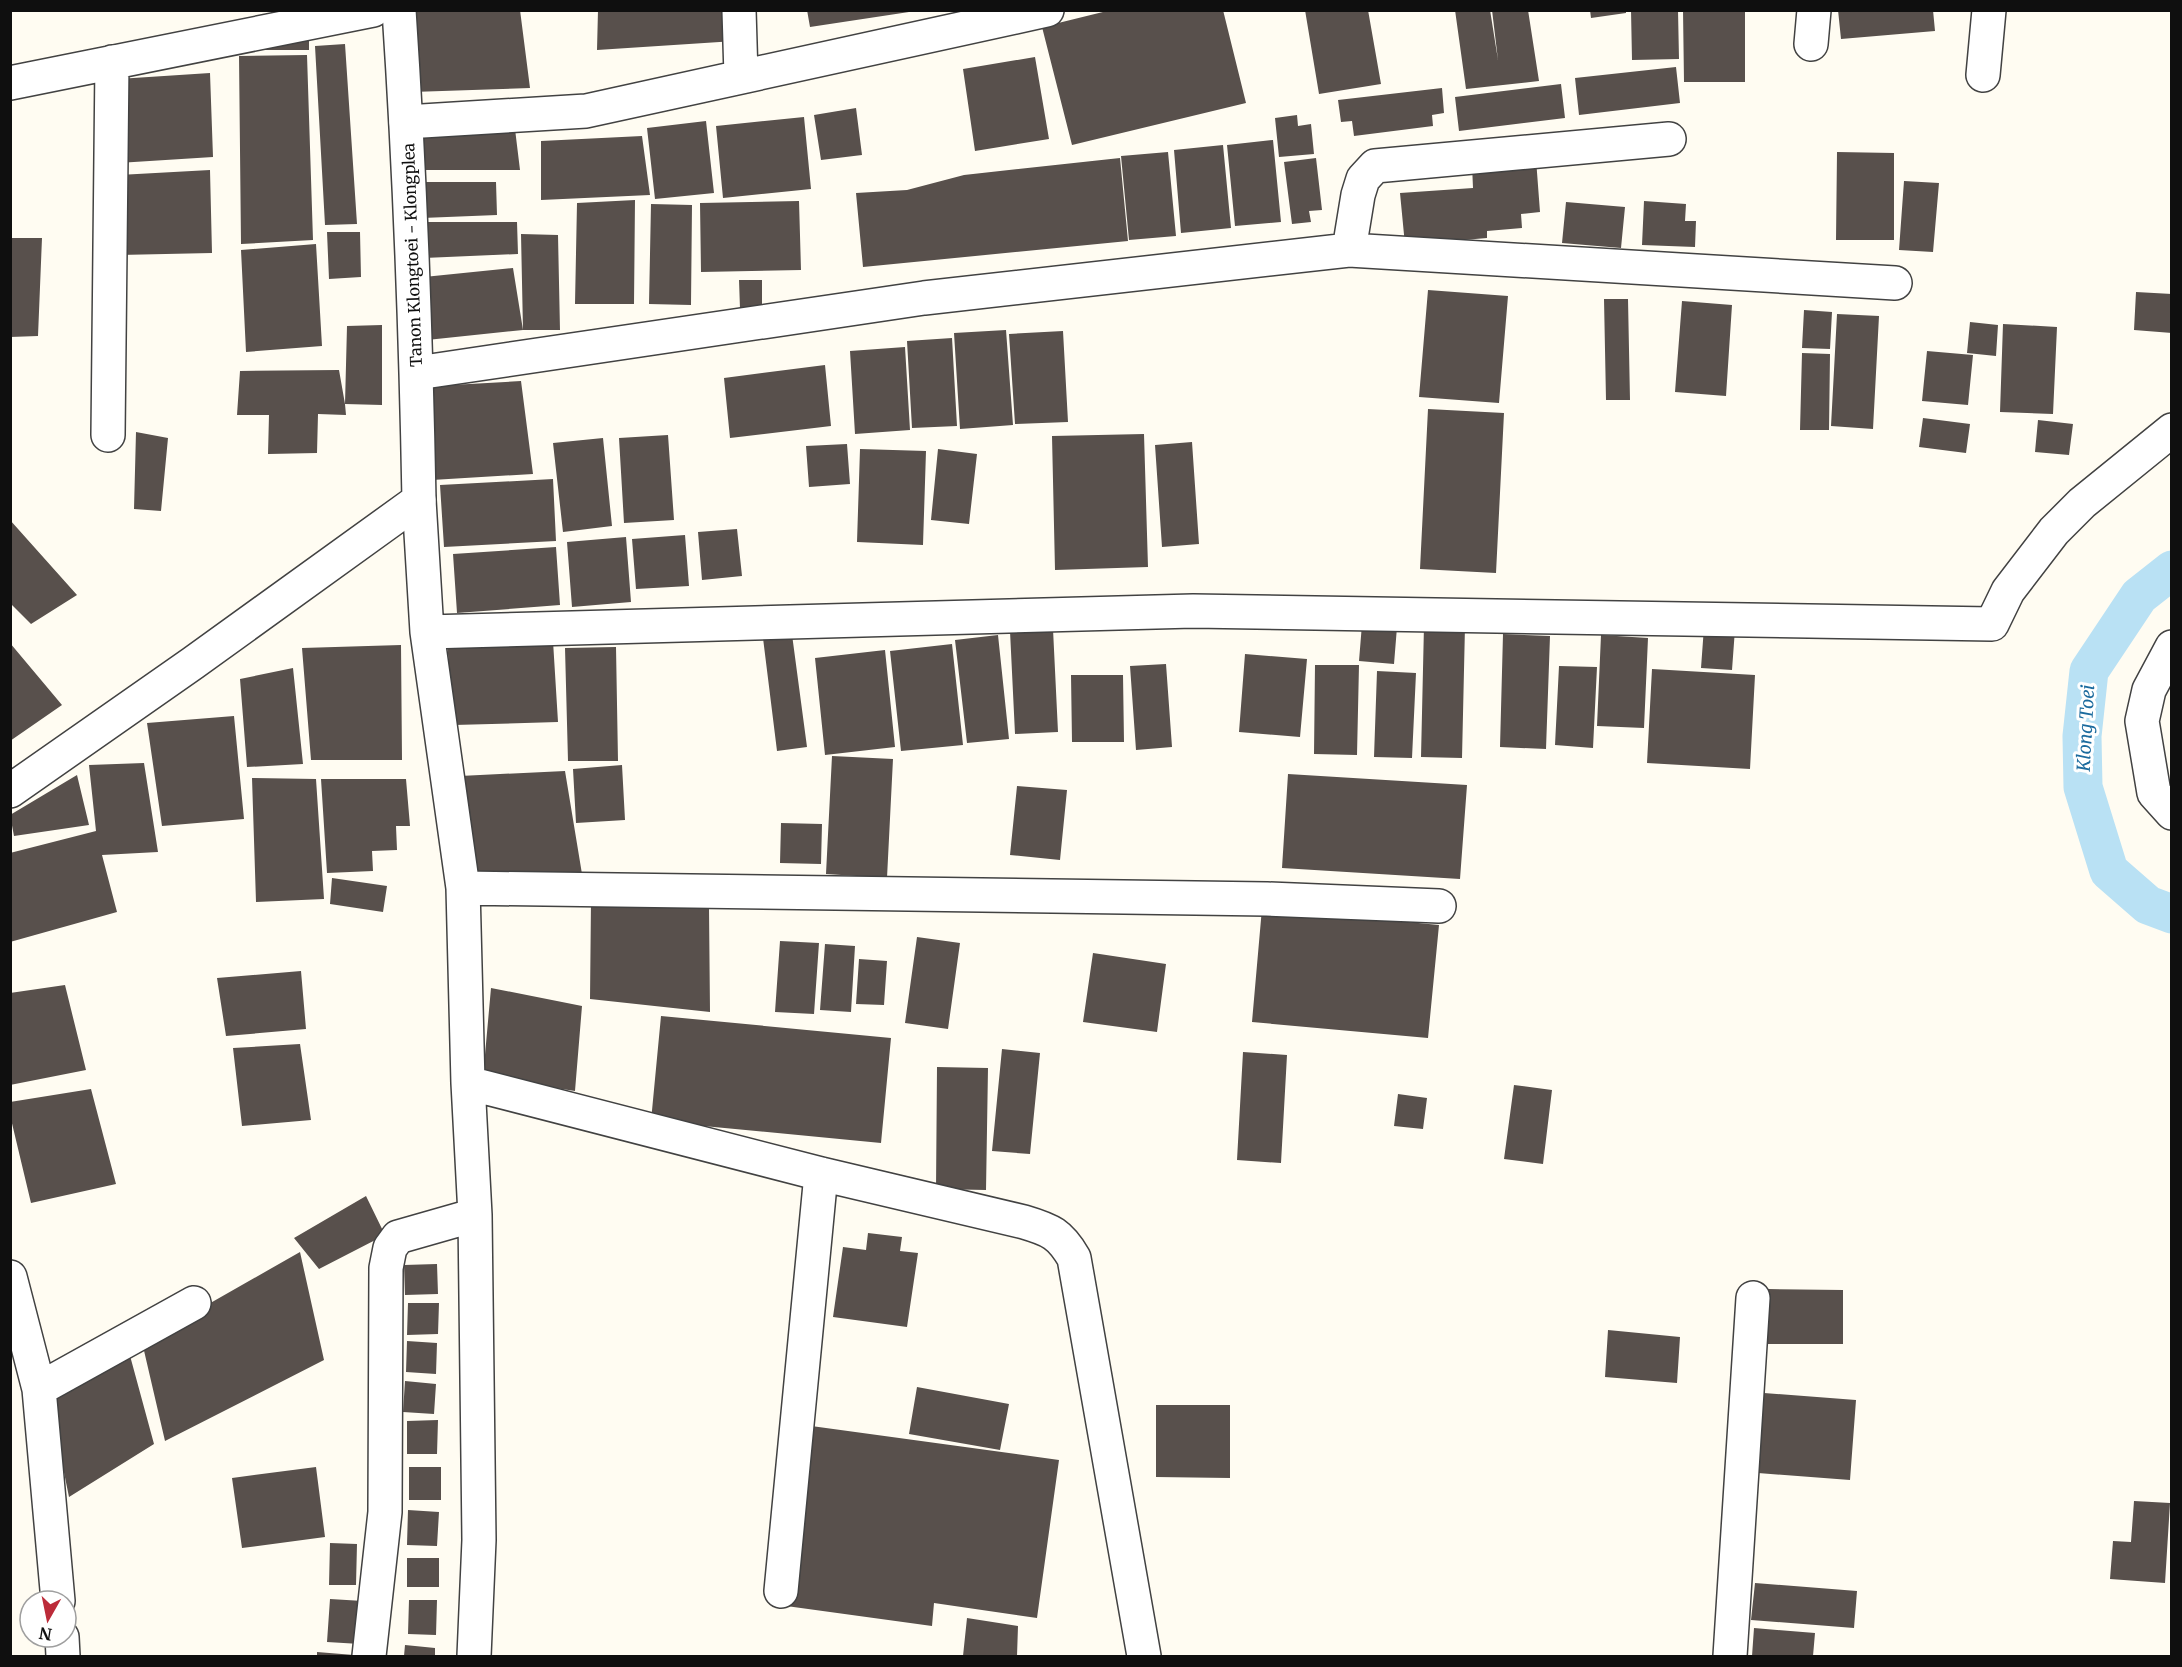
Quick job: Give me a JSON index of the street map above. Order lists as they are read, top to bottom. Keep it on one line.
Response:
{"streets":{"street":["Tanon Klongtoei - Klongplea"]},"water":["Klong Toei"],"north":"bottom"}
